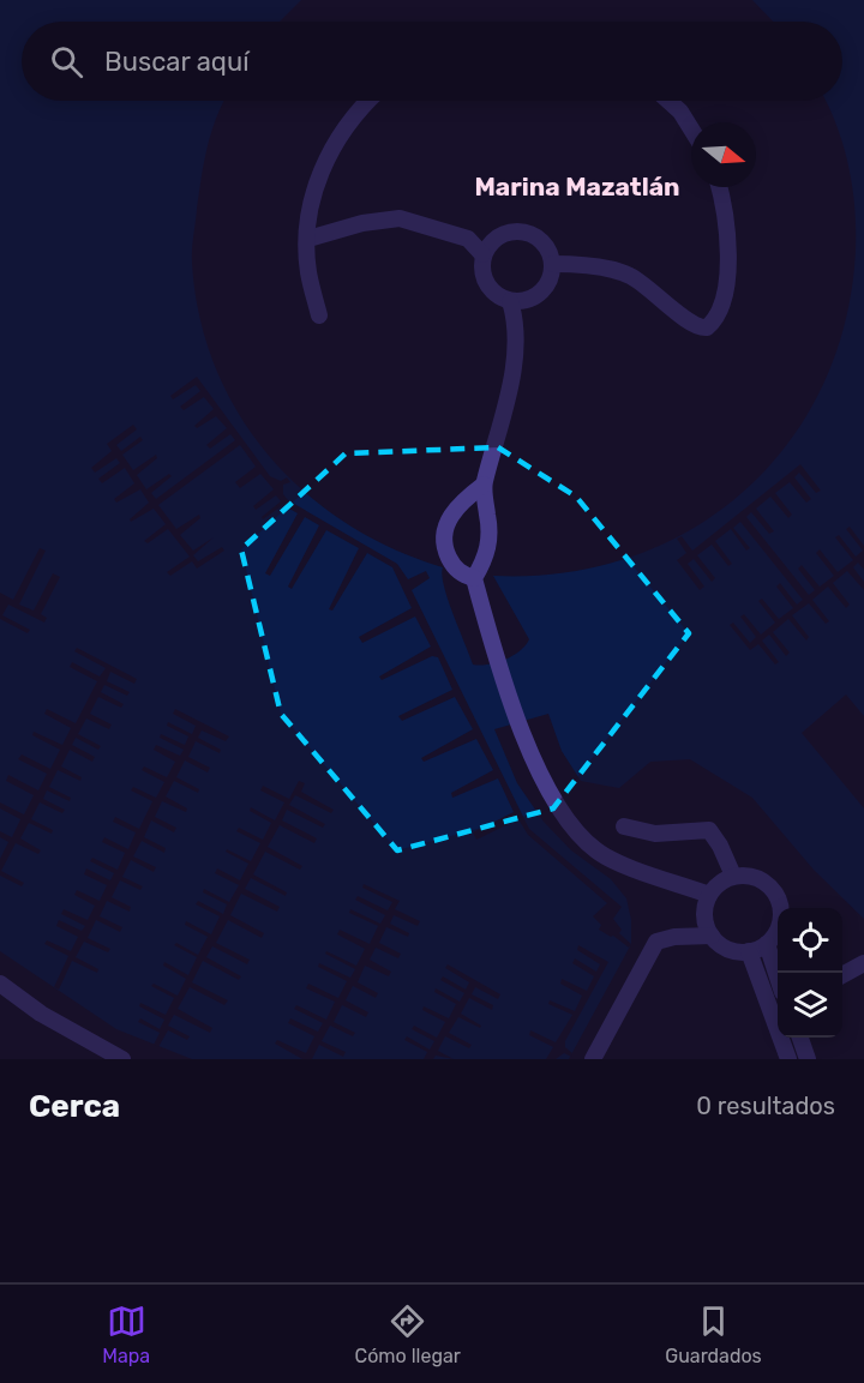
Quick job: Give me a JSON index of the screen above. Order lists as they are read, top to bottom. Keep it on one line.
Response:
{"districts":["Marina Mazatlán"],"north":"right","page":{"search":"Buscar aquí","heading":["Cerca","0 resultados"],"nav":["Mapa","Cómo llegar","Guardados"]}}
